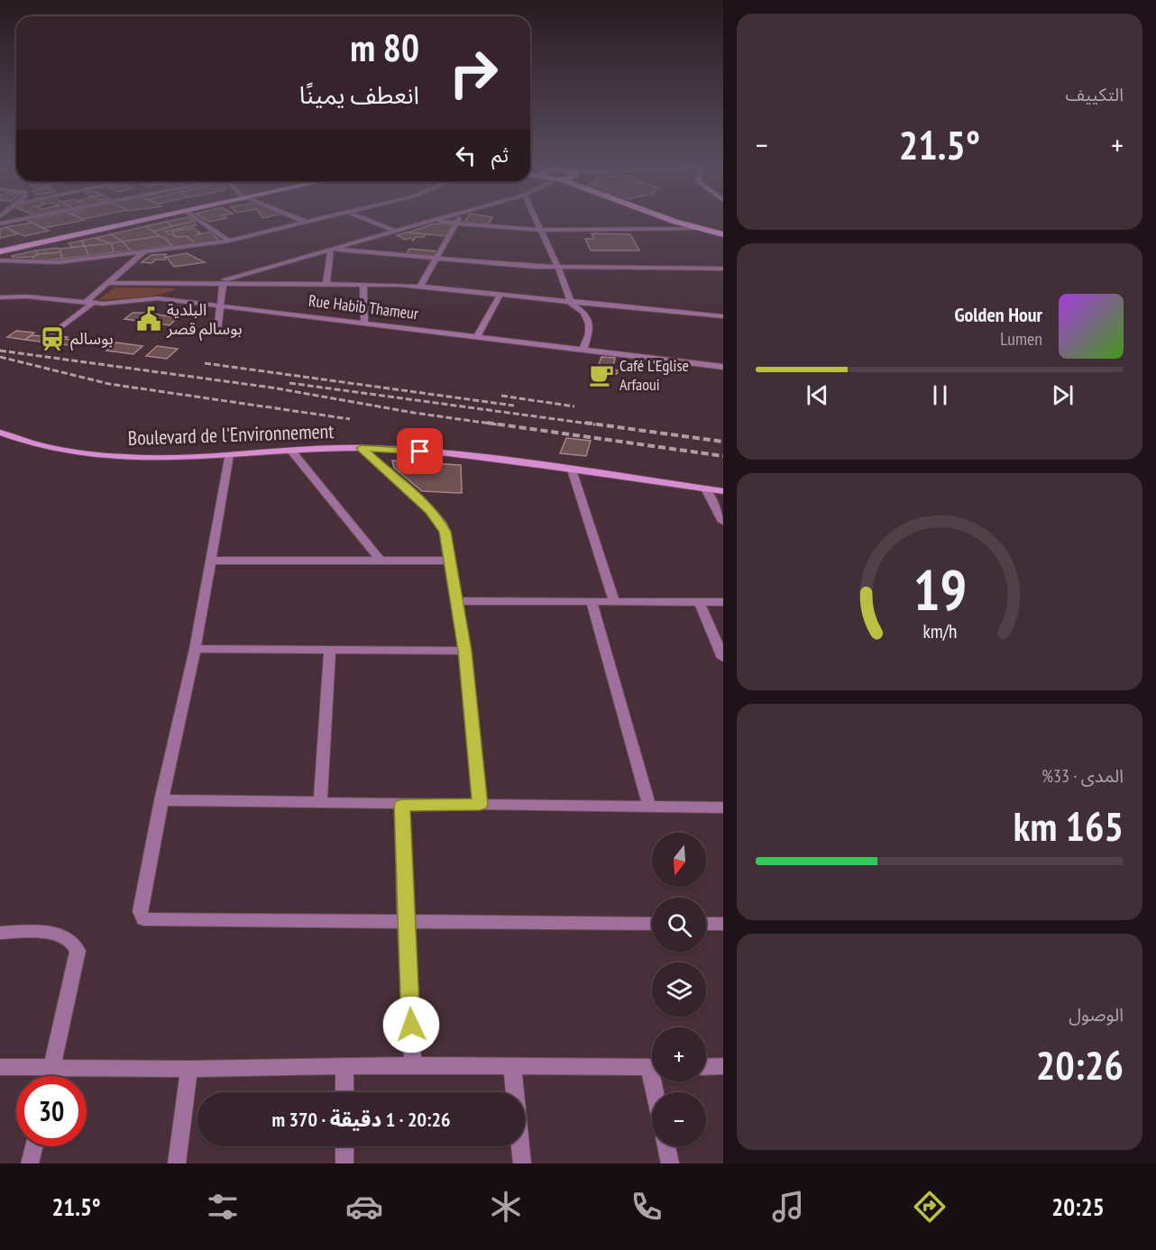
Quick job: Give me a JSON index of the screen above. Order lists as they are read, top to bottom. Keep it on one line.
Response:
{"streets":{"street":["Rue Habib Thameur","Boulevard de l'Environnement"]},"places":{"public building":["البلدية بوسالم قصر"],"station":["بوسالم"],"cafe":["Café L'Eglise Arfaoui"]},"north":"bottom","page":{"tile":["التكييف",["المدى · 33%","165 km"],["الوصول","20:26"]],"turn":["80 m","انعطف يمينًا"],"heat":["−","21.5°","+"],"then":"ثم","song":["Golden Hour","Lumen"],"map_buttons":["+","−"],"limit":"30","trip":"20:26 · 1 دقيقة · 370 m","tabs":["20:25","21.5°"],"gauge":["19","km/h"]}}
